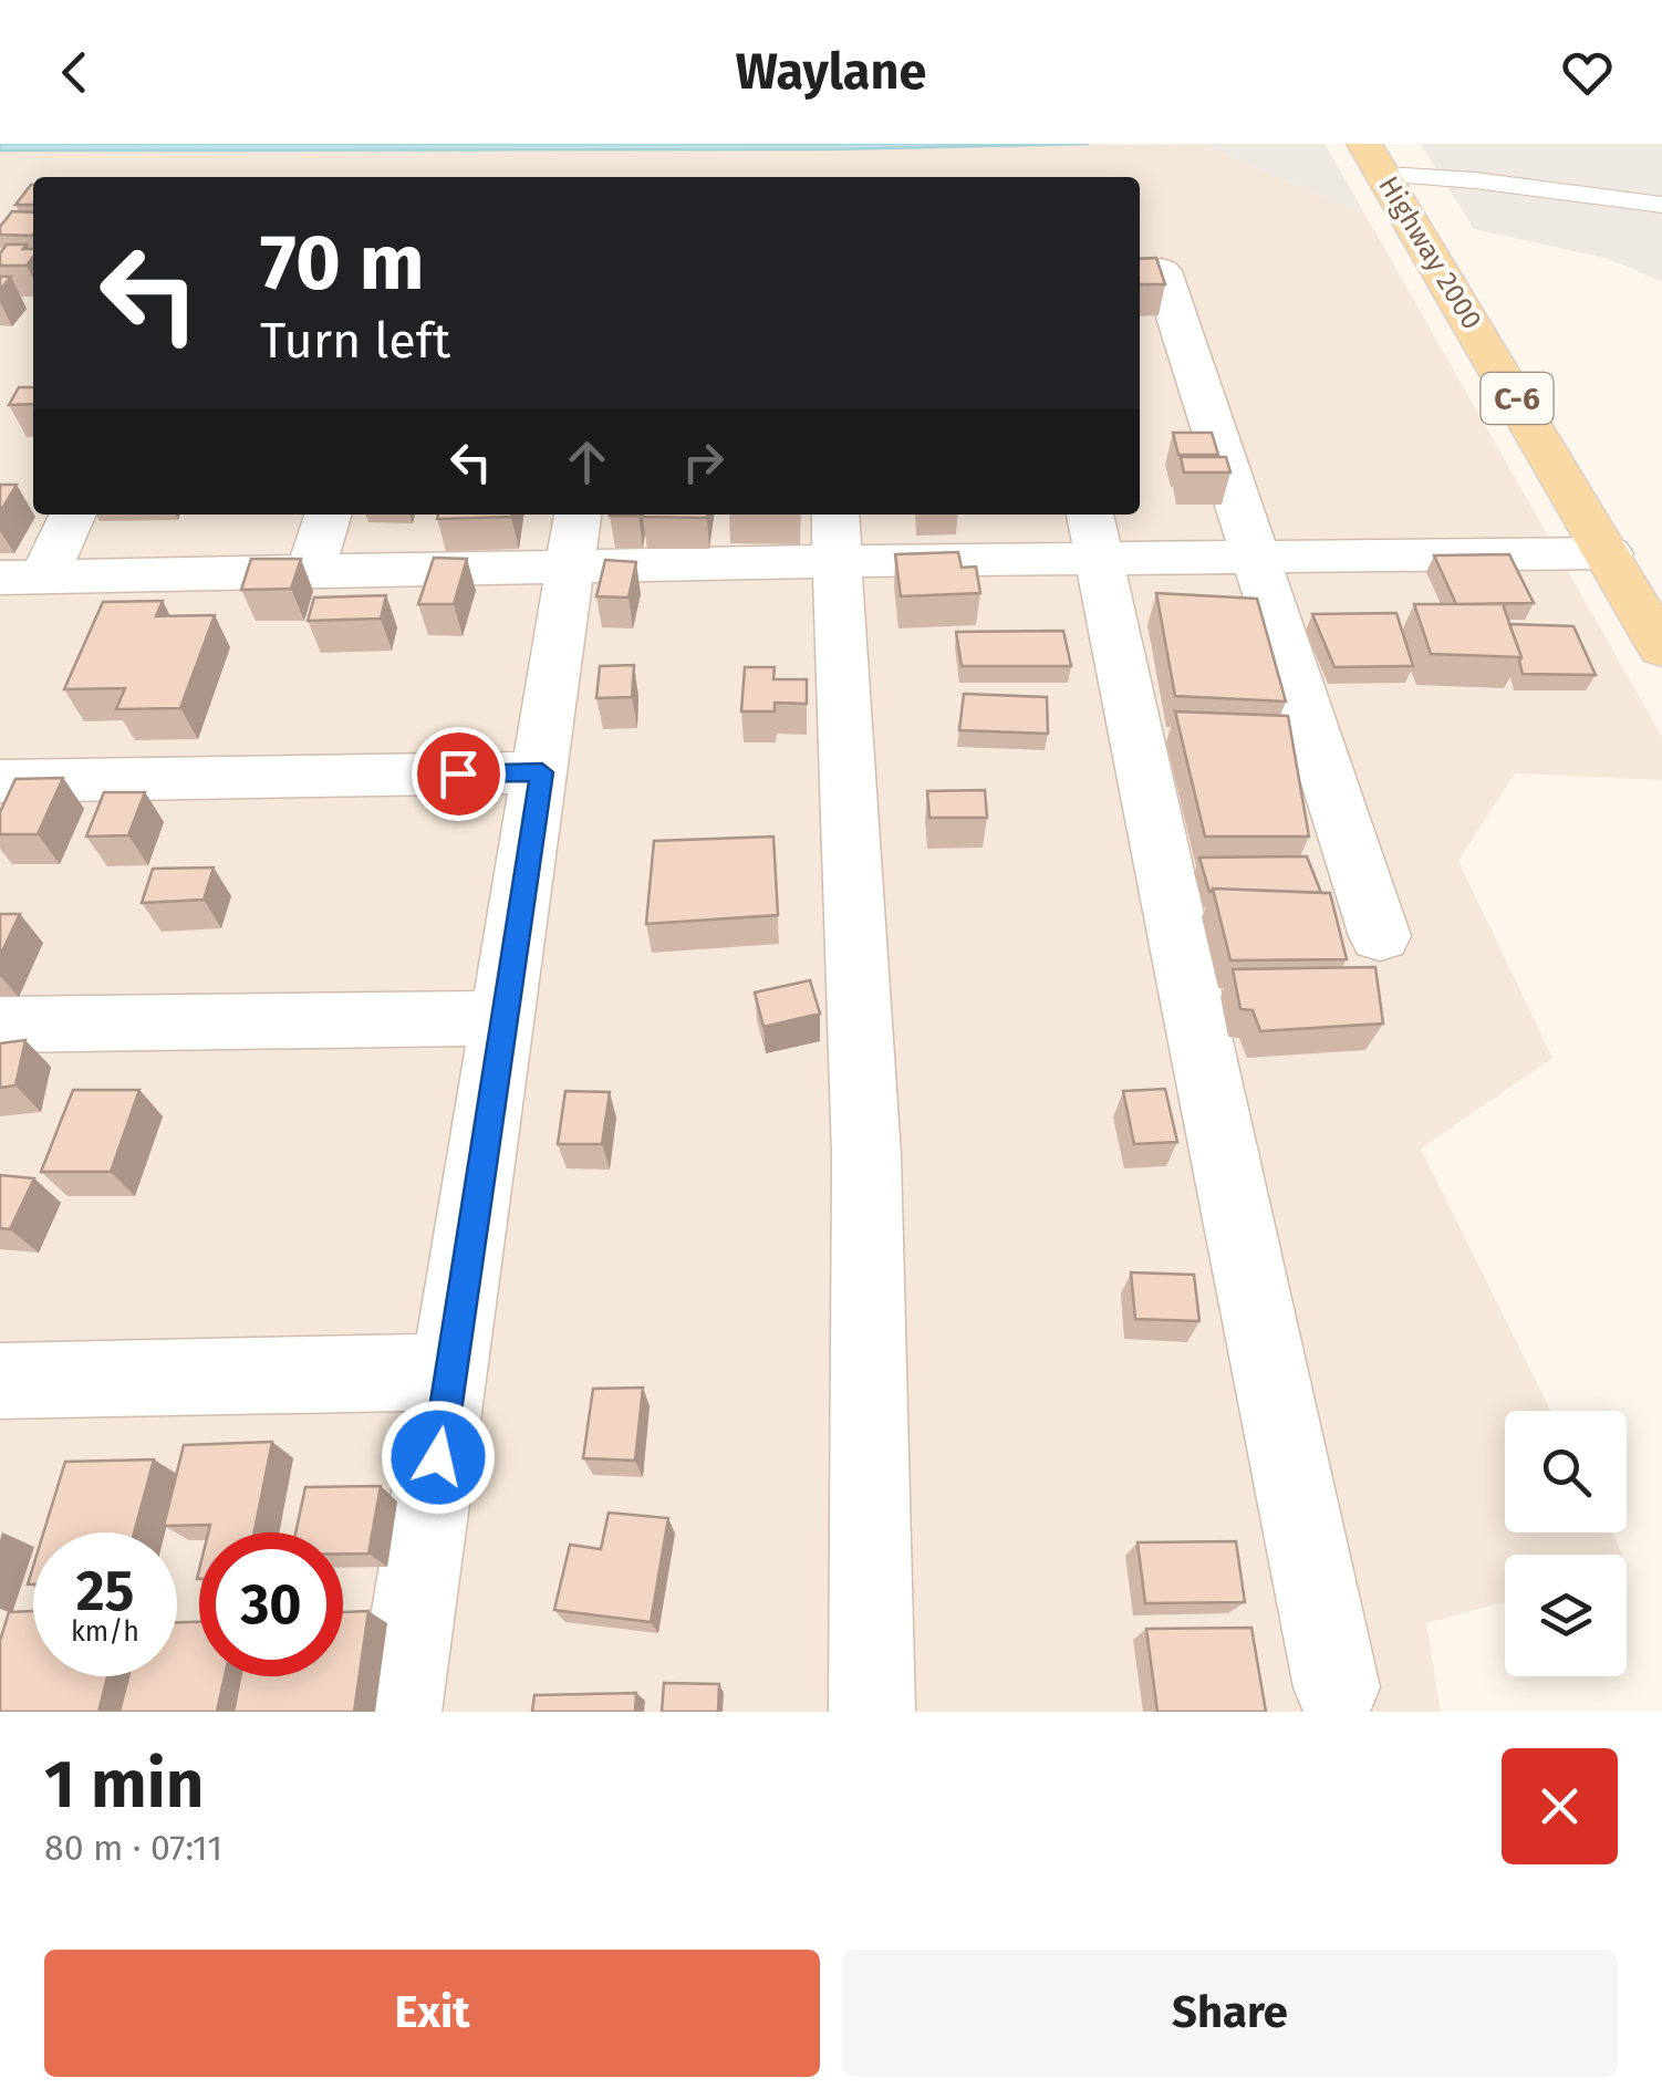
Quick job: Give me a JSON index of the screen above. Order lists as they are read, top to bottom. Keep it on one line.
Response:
{"streets":{"main road":["Highway 2000","C-6"]},"page":{"header":"Waylane","turn":["70 m","Turn left"],"speed":"25 km/h","limit":"30","heading":["1 min","80 m · 07:11"],"buttons":["Exit","Share"]}}
